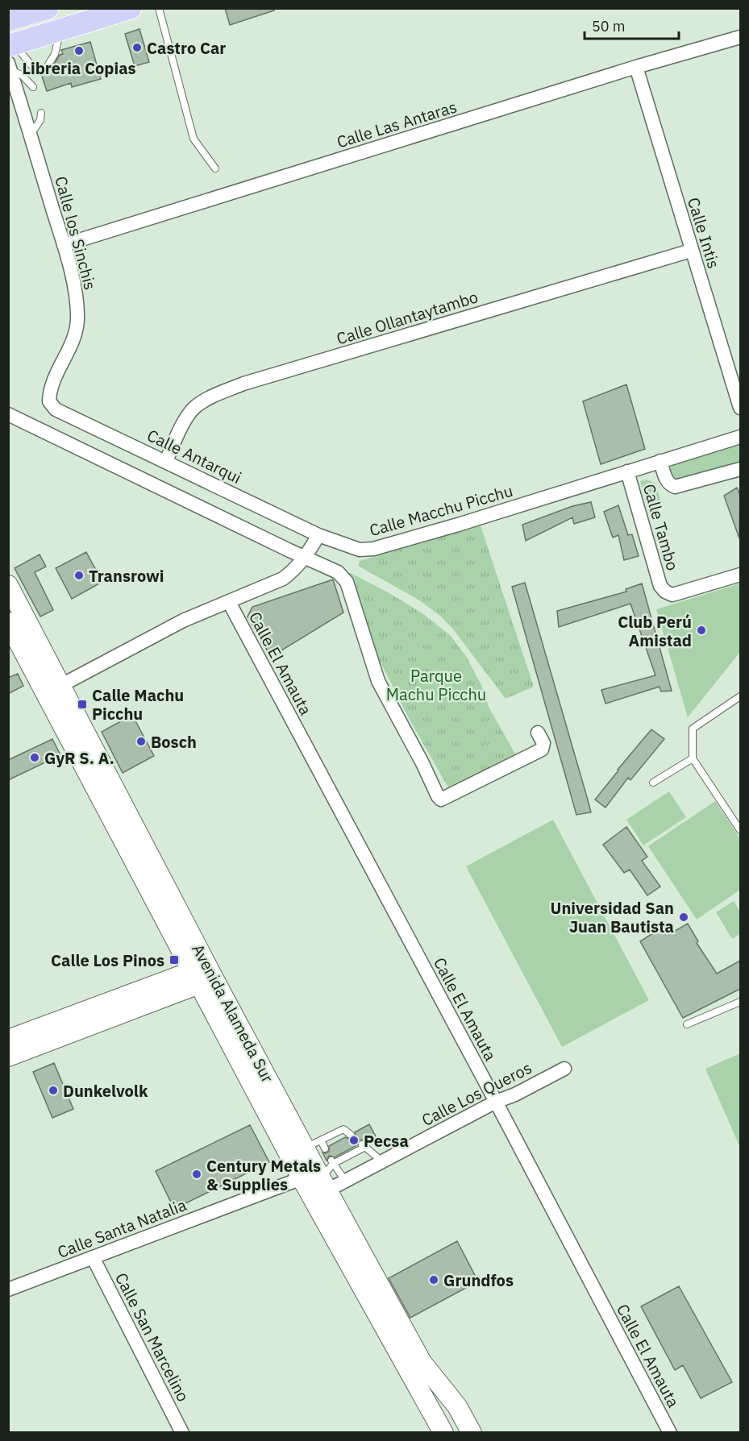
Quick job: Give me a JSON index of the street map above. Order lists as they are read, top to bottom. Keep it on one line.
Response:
{"streets":{"main road":["Avenida Alameda Sur"],"street":["Calle Las Antaras","Calle los Sinchis","Calle Intis","Calle Ollantaytambo","Calle Antarqui","Calle Macchu Picchu","Calle Tambo","Calle El Amauta","Calle Los Queros","Calle Santa Natalia","Calle San Marcelino"]},"crossings":[["Calle Las Antaras","Calle los Sinchis"],["Calle Las Antaras","Calle Intis"],["Calle los Sinchis","Calle Antarqui"],["Calle Intis","Calle Ollantaytambo"],["Calle Ollantaytambo","Calle Antarqui"],["Calle Antarqui","Calle Macchu Picchu"],["Calle Macchu Picchu","Calle Tambo"],["Calle El Amauta","Calle Los Queros"],["Avenida Alameda Sur","Calle Los Queros"],["Avenida Alameda Sur","Calle Santa Natalia"],["Calle Santa Natalia","Calle San Marcelino"]],"parks":["Parque Machu Picchu"],"places":{"other":["Castro Car","Libreria Copias","Transrowi","Club Perú Amistad","Bosch","GyR S. A.","Universidad San Juan Bautista","Dunkelvolk","Pecsa","Century Metals & Supplies","Grundfos"],"transit":["Calle Machu Picchu","Calle Los Pinos"]},"scale_bar":"50 m"}
